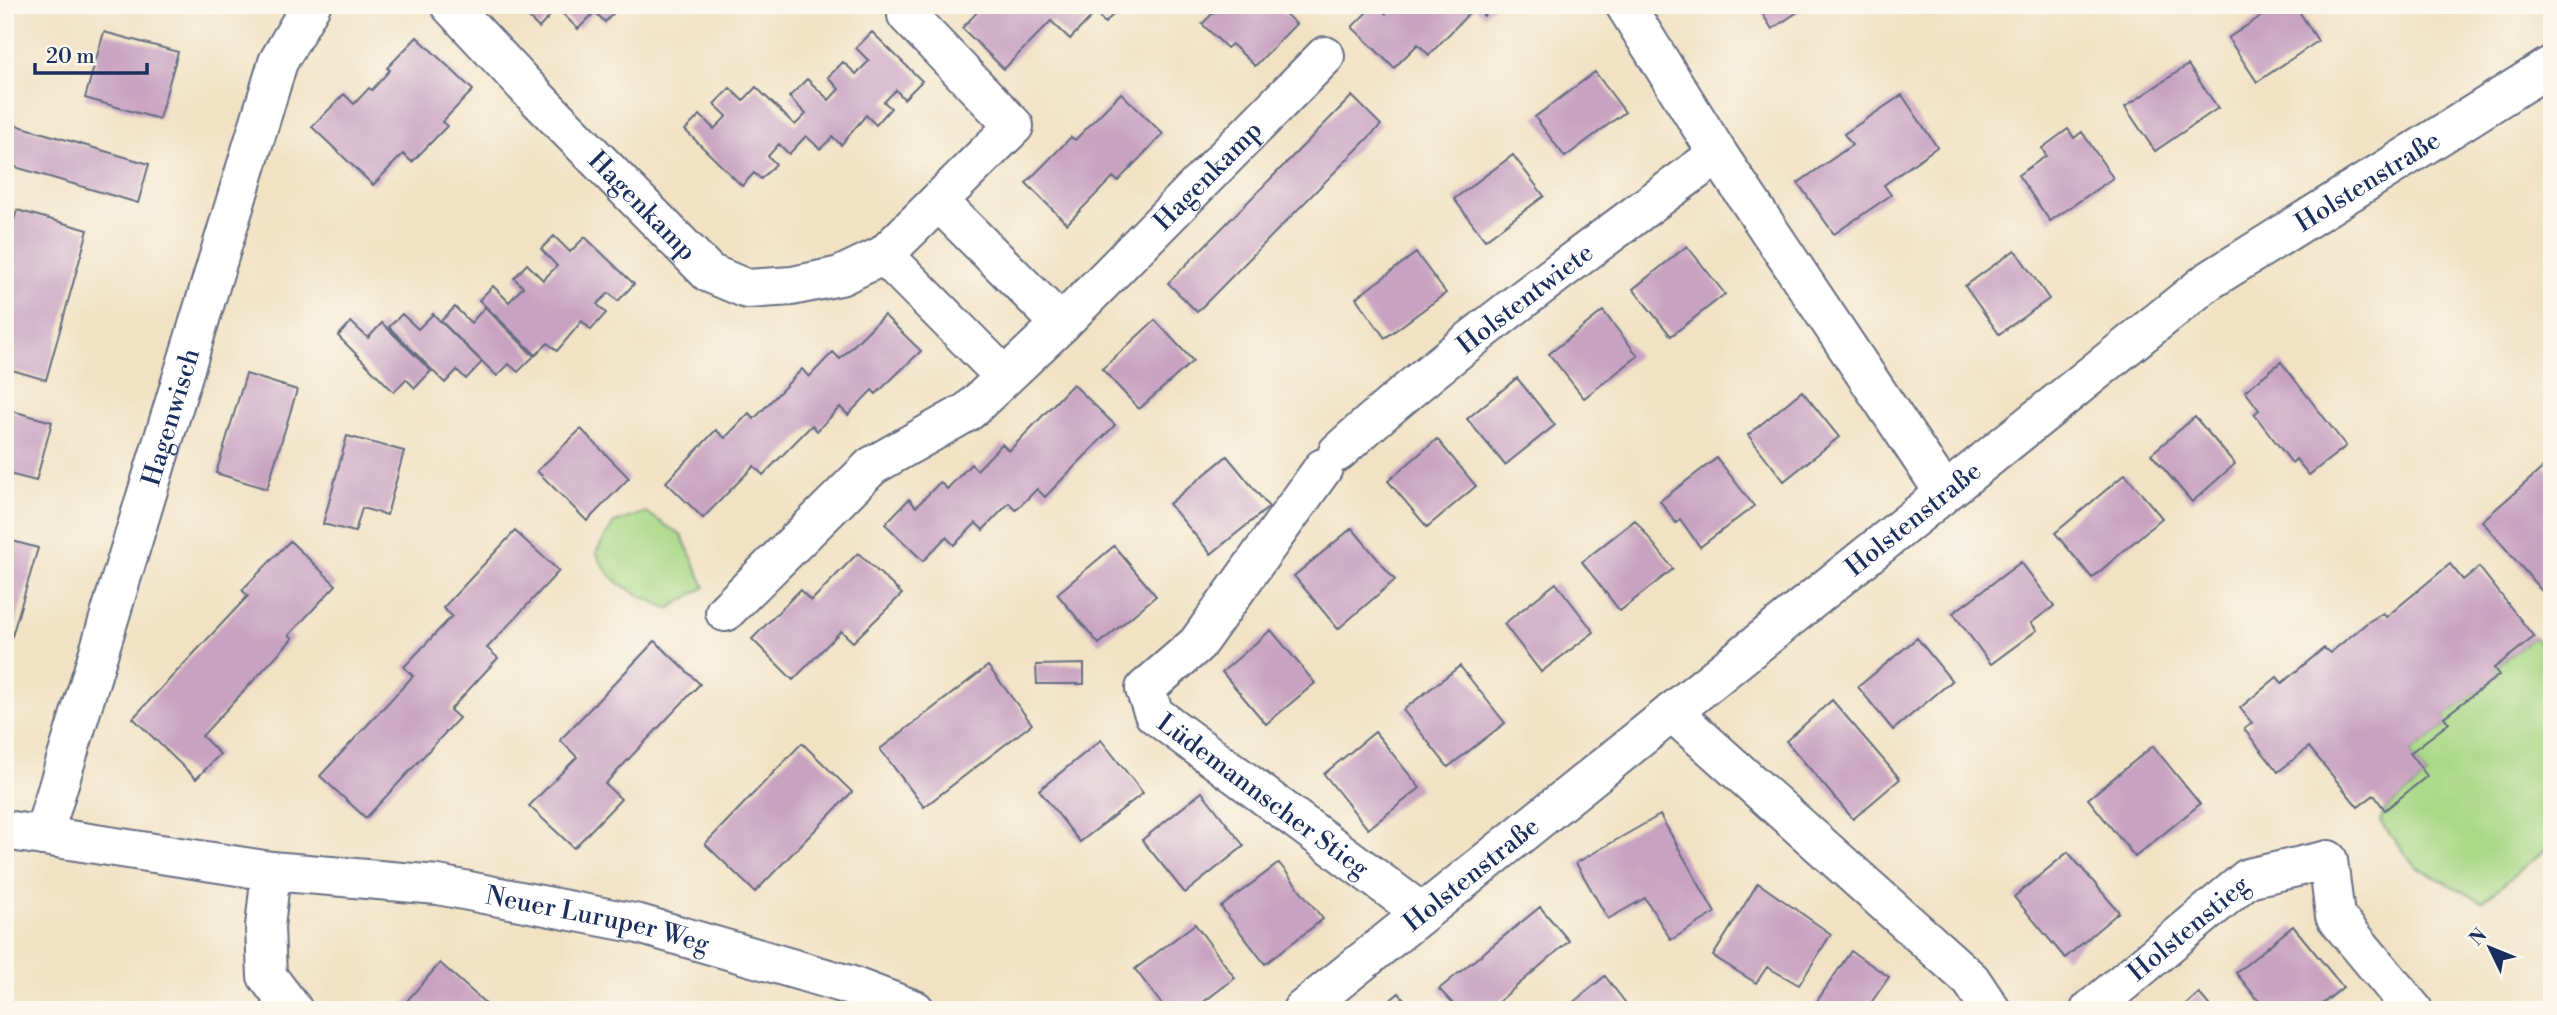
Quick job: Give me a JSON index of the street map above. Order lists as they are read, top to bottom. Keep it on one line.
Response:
{"streets":{"street":["Hagenkamp","Holstenstraße","Holstentwiete","Hagenwisch","Lüdemannscher Stieg","Neuer Luruper Weg","Holstenstieg"]},"crossings":[["Holstenstraße","Lüdemannscher Stieg"],["Holstentwiete","Lüdemannscher Stieg"],["Hagenwisch","Neuer Luruper Weg"]],"scale_bar":"20 m","north":"top left"}
